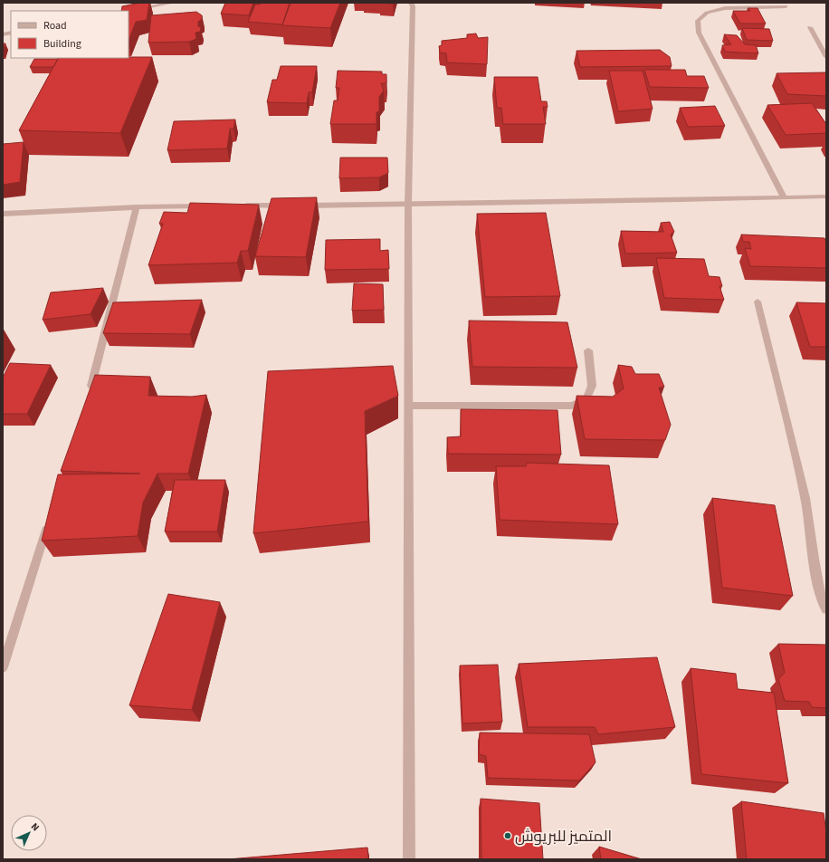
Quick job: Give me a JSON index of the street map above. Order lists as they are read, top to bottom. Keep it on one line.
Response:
{"places":["المتميز للبريوش"],"legend":["Road","Building"],"north":"top right"}
